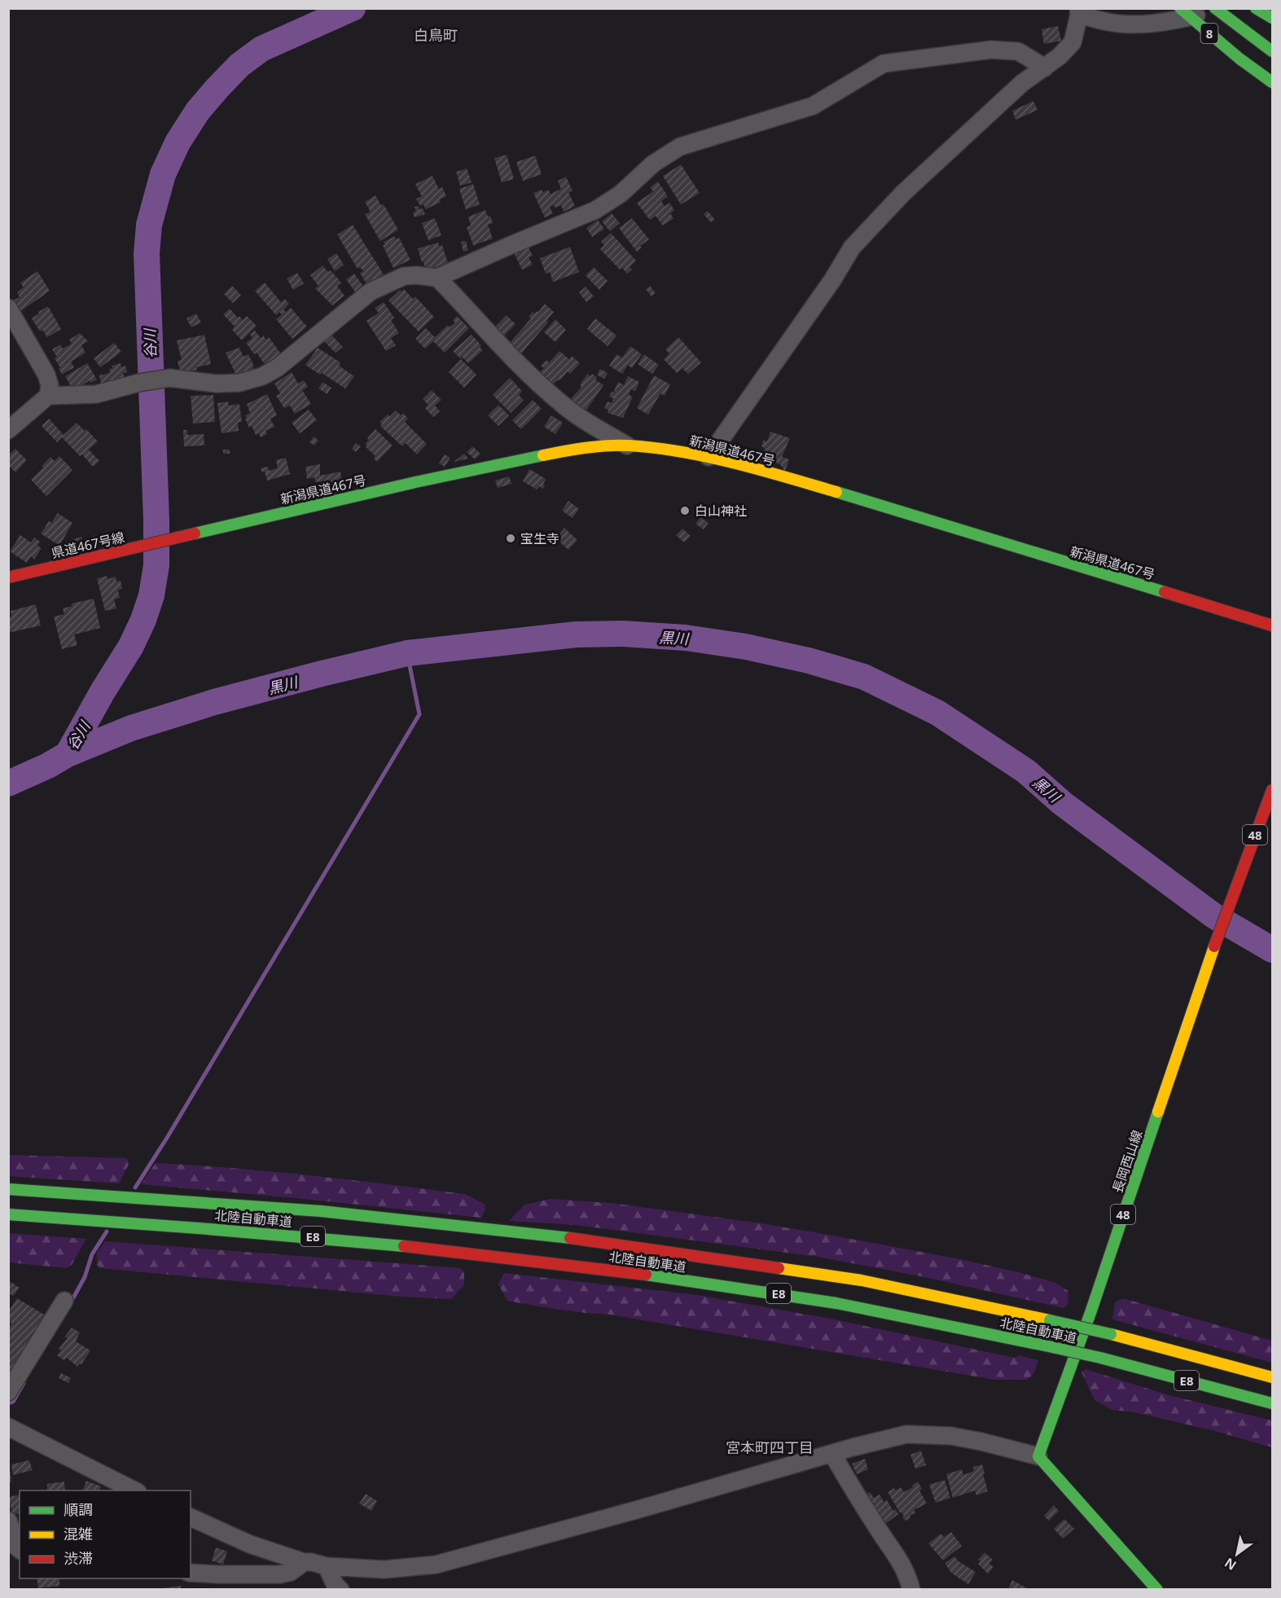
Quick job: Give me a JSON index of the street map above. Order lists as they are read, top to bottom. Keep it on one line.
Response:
{"streets":{"main road":["8","新潟県道467号","県道467号線","48","長岡西山線","北陸自動車道","E8"]},"crossings":[["新潟県道467号","県道467号線"]],"districts":["白鳥町","宮本町四丁目"],"water":["谷川","黒川"],"places":["白山神社","宝生寺"],"legend":["順調","混雑","渋滞"],"north":"bottom left"}
